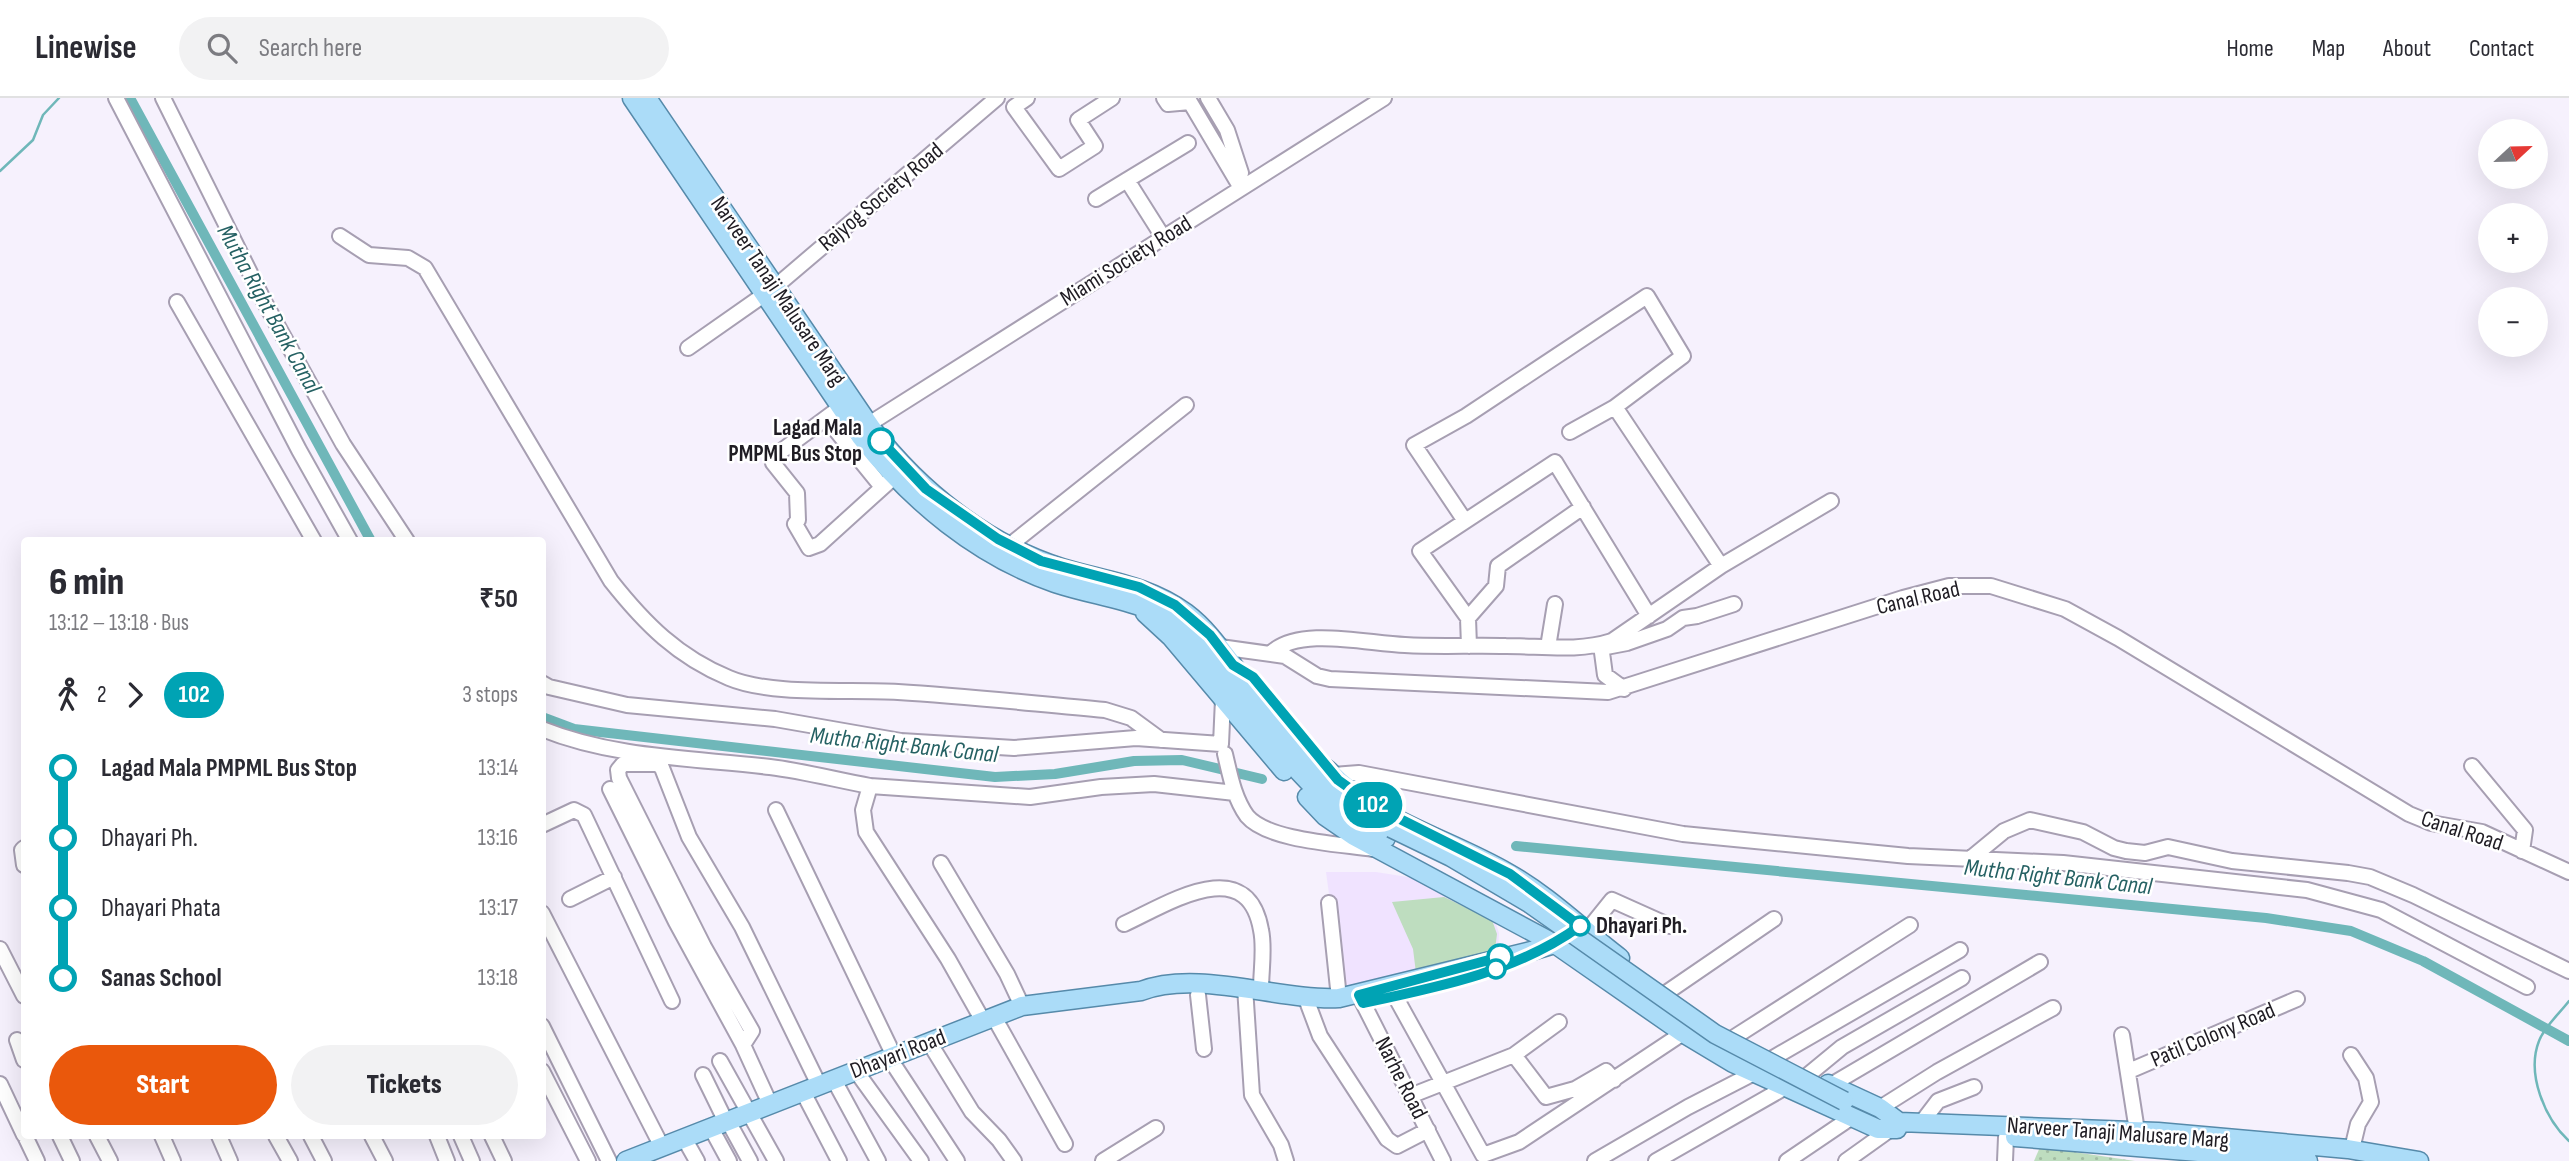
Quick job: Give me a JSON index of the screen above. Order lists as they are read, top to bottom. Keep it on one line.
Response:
{"streets":{"main road":["Narveer Tanaji Malusare Marg","Dhayari Road"],"street":["Rajyog Society Road","Miami Society Road","Canal Road","Patil Colony Road","Narhe Road"]},"crossings":[["Rajyog Society Road","Narveer Tanaji Malusare Marg"],["Miami Society Road","Narveer Tanaji Malusare Marg"],["Narveer Tanaji Malusare Marg","Patil Colony Road"],["Dhayari Road","Narhe Road"]],"water":["Mutha Right Bank Canal"],"places":["Lagad Mala PMPML Bus Stop","Dhayari Ph."],"lines":["bus line 102"],"north":"right","page":{"header":"Linewise","search":"Search here","nav":["Home","Map","About","Contact"],"on_map":"102","map_buttons":["+","−"],"heading":["6 min","13:12 – 13:18 · Bus","₹50"],"legs":["2","102","3 stops"],"list":[{"name":"Lagad Mala PMPML Bus Stop","value":"13:14"},{"name":"Dhayari Ph.","value":"13:16"},{"name":"Dhayari Phata","value":"13:17"},{"name":"Sanas School","value":"13:18"}],"buttons":["Start","Tickets"]}}
